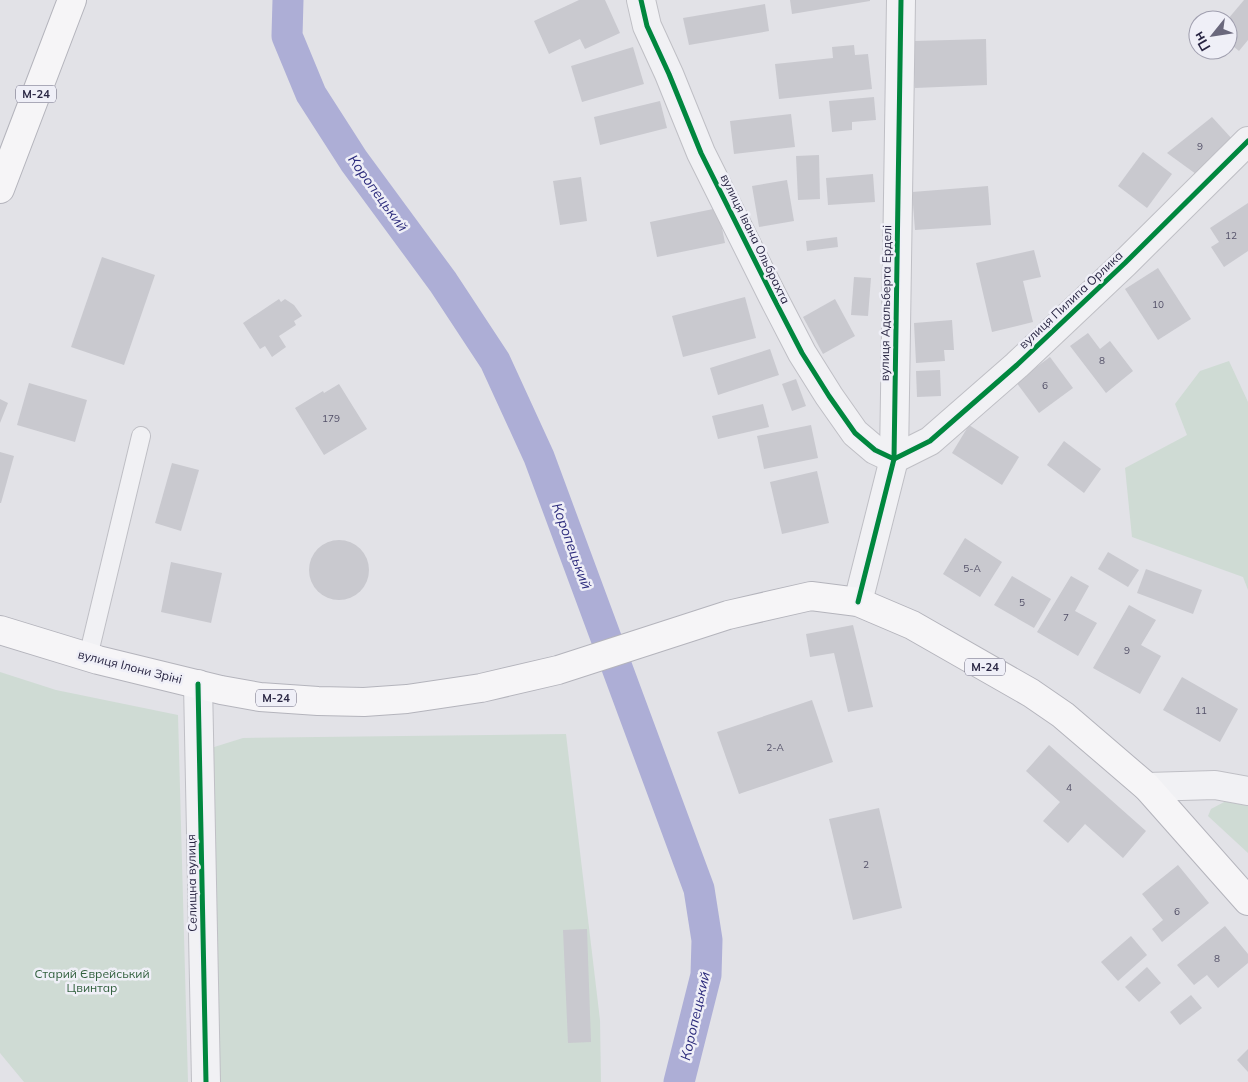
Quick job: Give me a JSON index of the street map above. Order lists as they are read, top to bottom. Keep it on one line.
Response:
{"streets":{"highway":["М-24","вулиця Ілони Зріні"],"street":["вулиця Івана Ольбрахта","вулиця Пилипа Орлика","вулиця Адальберта Ерделі","Селищна вулиця"]},"crossings":[["М-24","вулиця Адальберта Ерделі"],["М-24","вулиця Ілони Зріні"],["вулиця Івана Ольбрахта","вулиця Пилипа Орлика"],["вулиця Івана Ольбрахта","вулиця Адальберта Ерделі"],["вулиця Пилипа Орлика","вулиця Адальберта Ерделі"],["вулиця Адальберта Ерделі","вулиця Ілони Зріні"],["вулиця Ілони Зріні","Селищна вулиця"]],"water":["Коропецький"],"parks":["Старий Єврейський Цвинтар"],"house_numbers":["9","12","10","8","6","179","5-А","5","7","9","11","2-А","4","2","6","8"],"north":"bottom left"}
